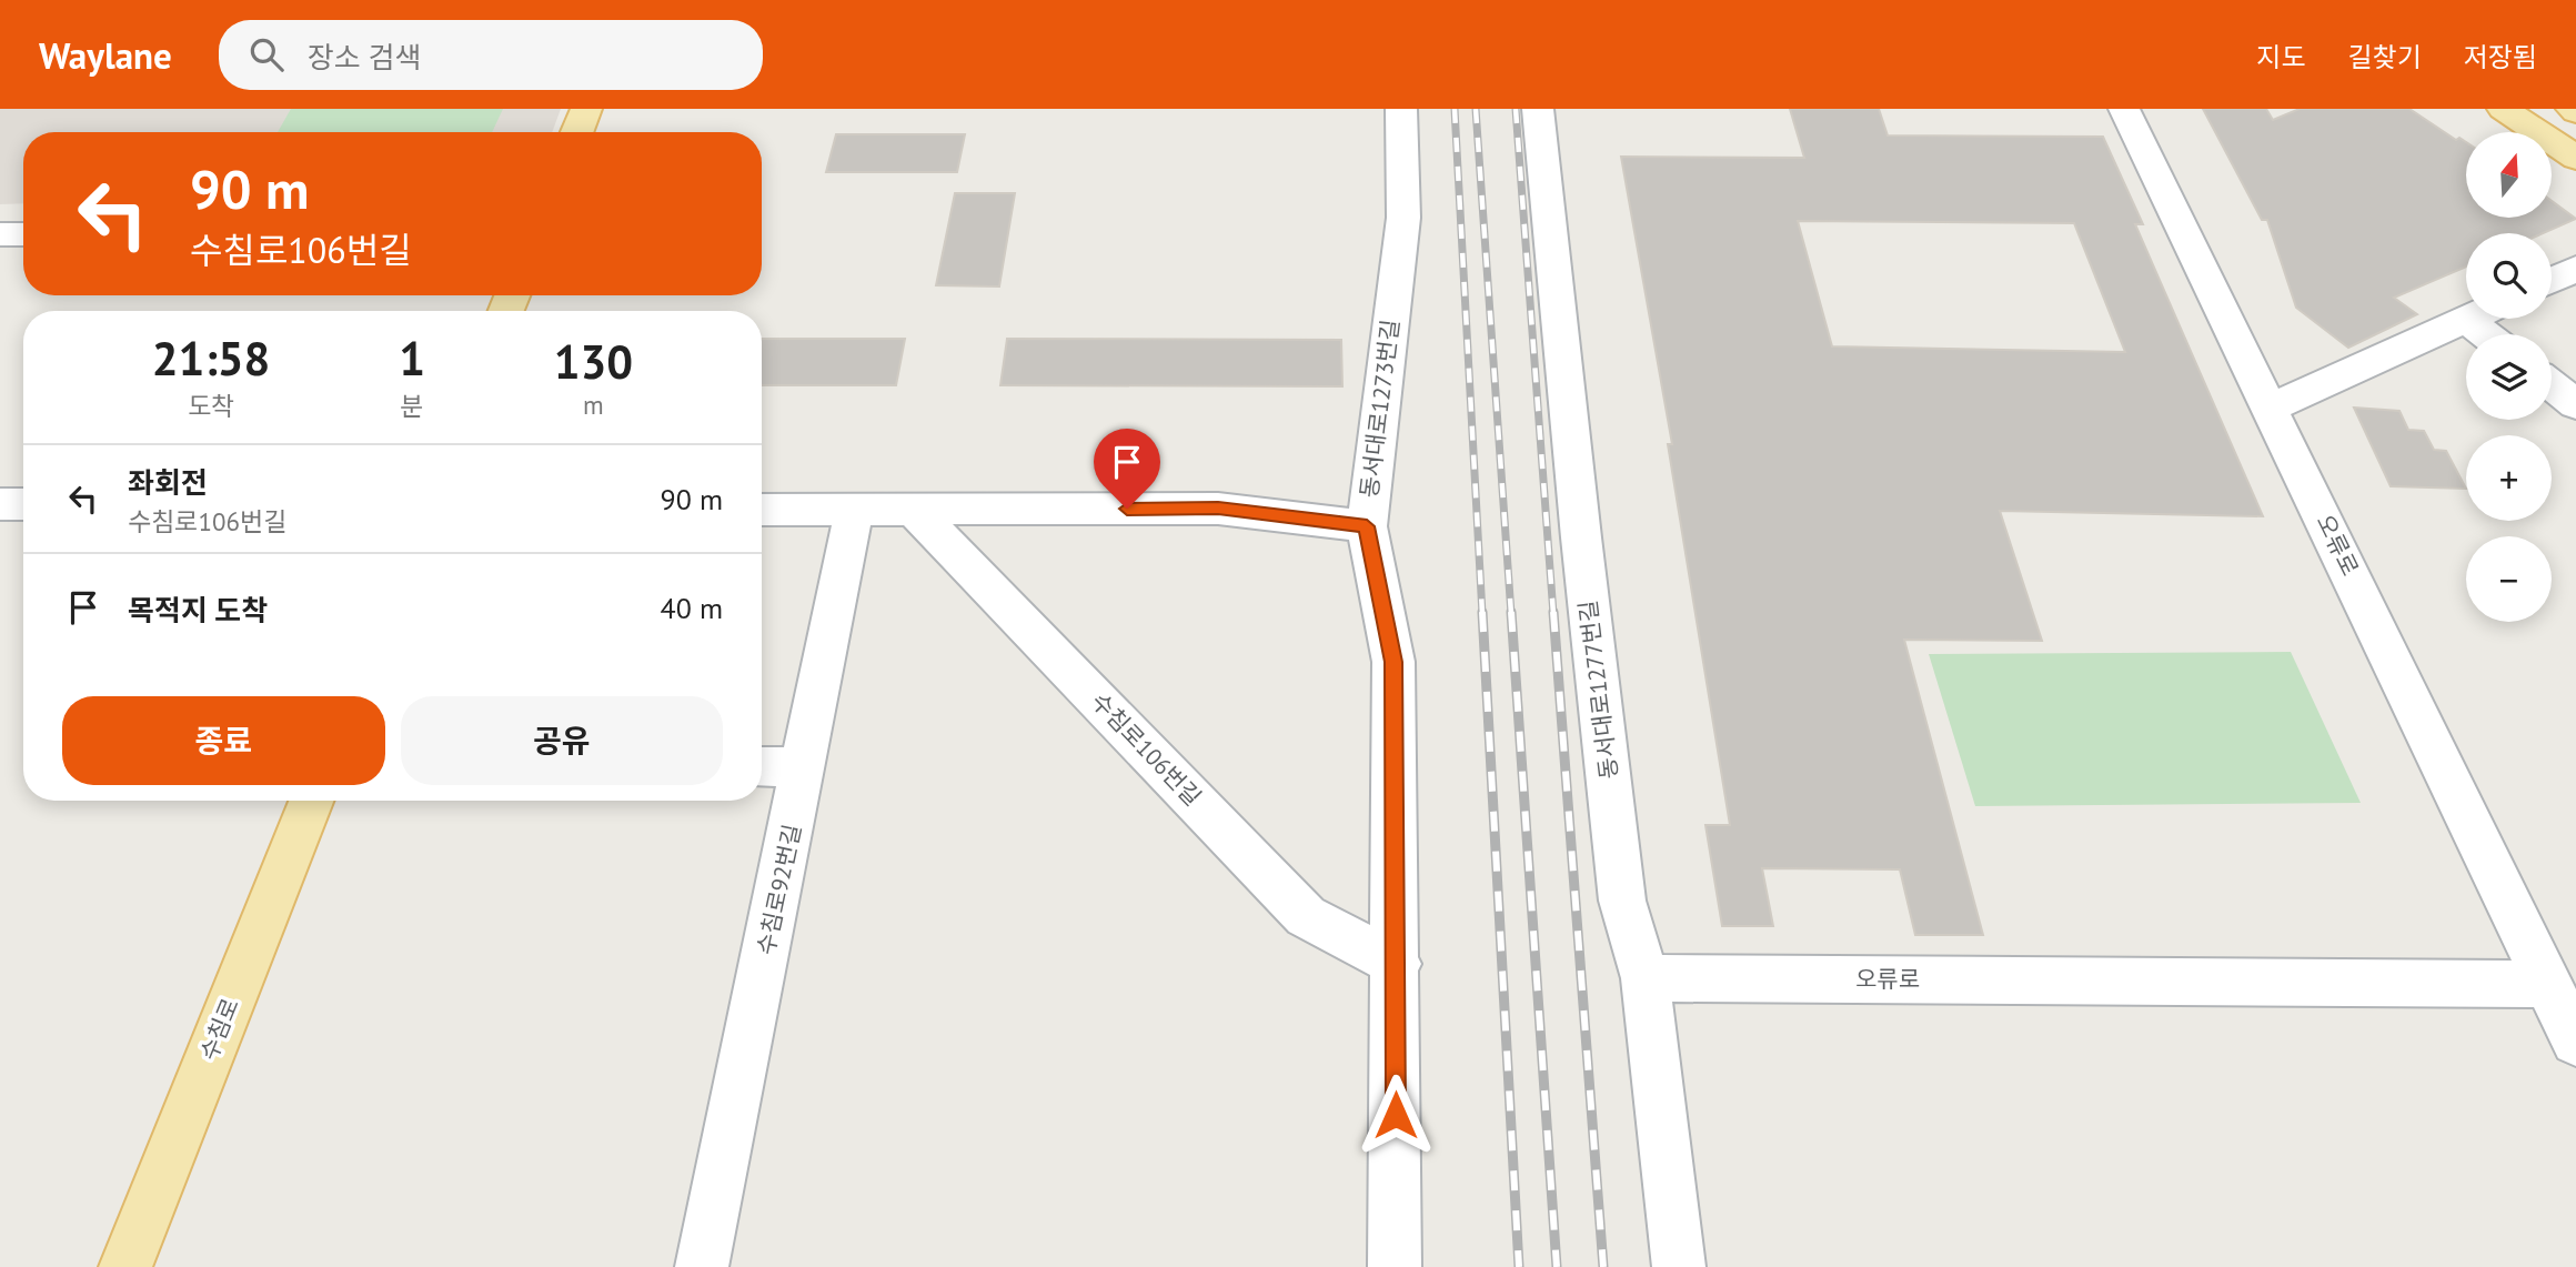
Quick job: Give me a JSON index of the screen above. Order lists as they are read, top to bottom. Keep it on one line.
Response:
{"streets":{"main road":["수침로"],"street":["동서대로1273번길","오류로","동서대로1277번길","수침로106번길","수침로92번길"]},"crossings":[["동서대로1273번길","수침로106번길"],["오류로","동서대로1277번길"]],"north":"top","page":{"header":"Waylane","search":"장소 검색","nav":["지도","길찾기","저장됨"],"map_buttons":["+","−"],"turn":["90 m","수침로106번길"],"eta":["21:58","도착","1","분","130","m"],"list":[{"name":"좌회전","note":"수침로106번길","value":"90 m"},{"name":"목적지 도착","value":"40 m"}],"buttons":["종료","공유"]}}
